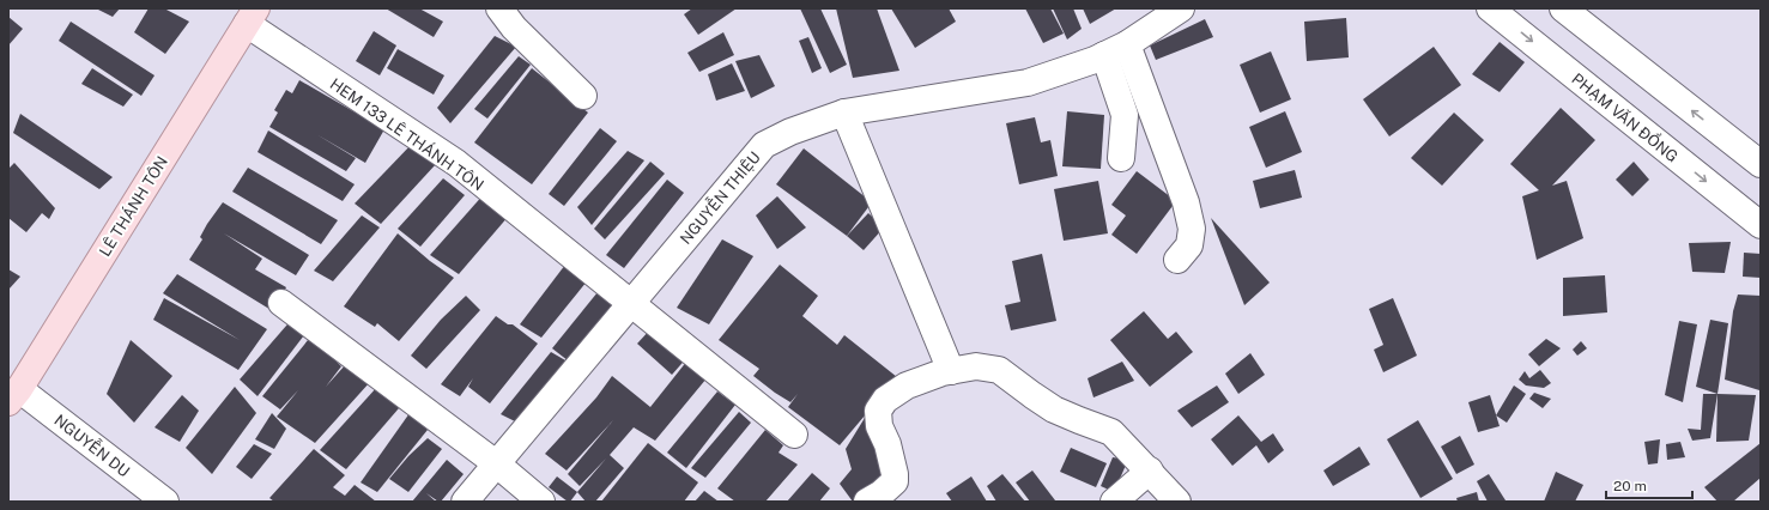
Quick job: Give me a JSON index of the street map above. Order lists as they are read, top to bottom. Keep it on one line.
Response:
{"streets":{"main road":["LÊ THÁNH TÔN"],"street":["PHẠM VĂN ĐỒNG","HEM 133 LÊ THÁNH TÔN","NGUYỄN THIỆU","NGUYỄN DU"]},"crossings":[["HEM 133 LÊ THÁNH TÔN","NGUYỄN THIỆU"],["HEM 133 LÊ THÁNH TÔN","LÊ THÁNH TÔN"],["LÊ THÁNH TÔN","NGUYỄN DU"]],"scale_bar":"20 m"}
